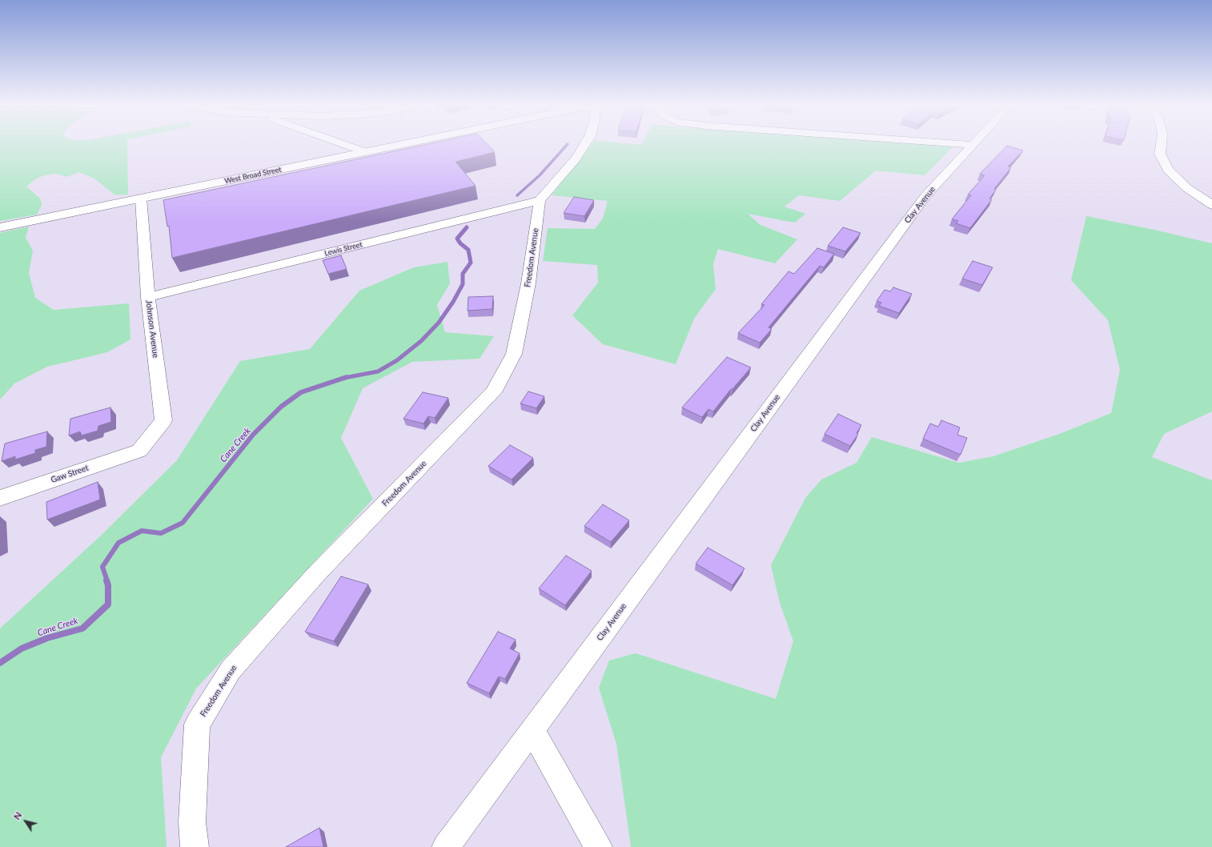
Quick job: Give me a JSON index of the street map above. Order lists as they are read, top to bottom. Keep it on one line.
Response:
{"streets":{"street":["West Broad Street","Clay Avenue","Lewis Street","Freedom Avenue","Johnson Avenue","Gaw Street"]},"crossings":[["West Broad Street","Johnson Avenue"],["Lewis Street","Freedom Avenue"],["Lewis Street","Johnson Avenue"],["Johnson Avenue","Gaw Street"]],"water":["Cane Creek"],"north":"top left"}
